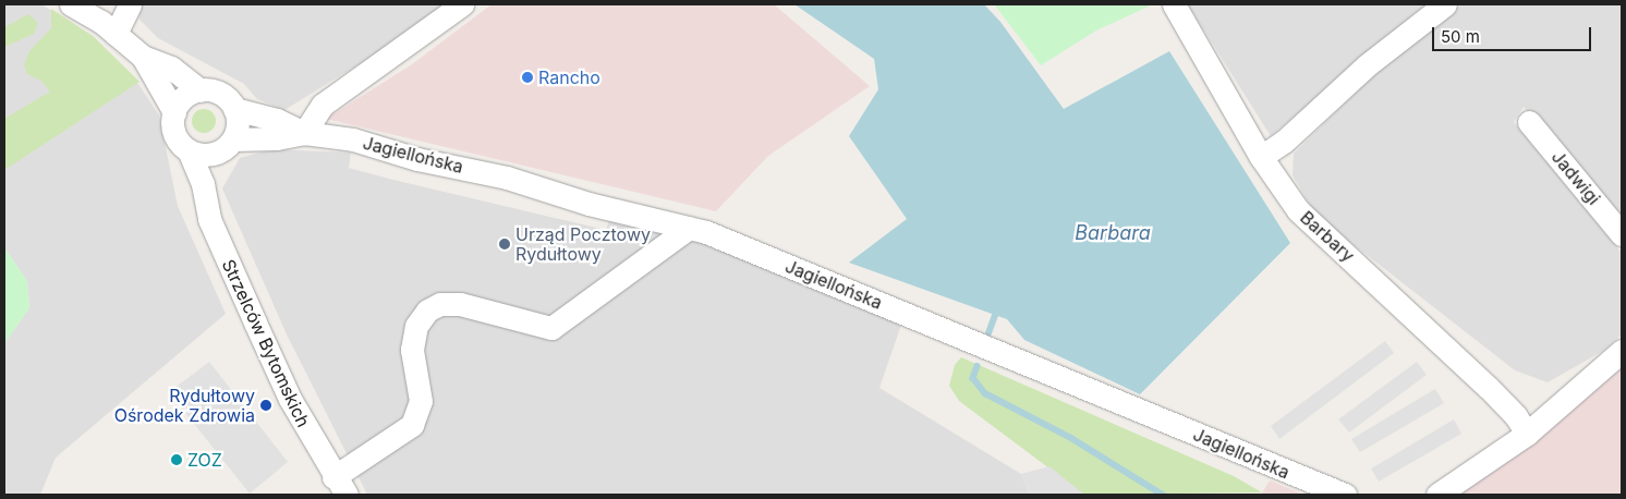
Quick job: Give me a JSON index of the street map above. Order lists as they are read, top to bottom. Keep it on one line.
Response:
{"streets":{"street":["Jagiellońska","Jadwigi","Barbary","Strzelców Bytomskich"]},"water":["Barbara"],"places":["Rancho","Urząd Pocztowy Rydułtowy","Rydułtowy Ośrodek Zdrowia","ZOZ"],"scale_bar":"50 m"}
